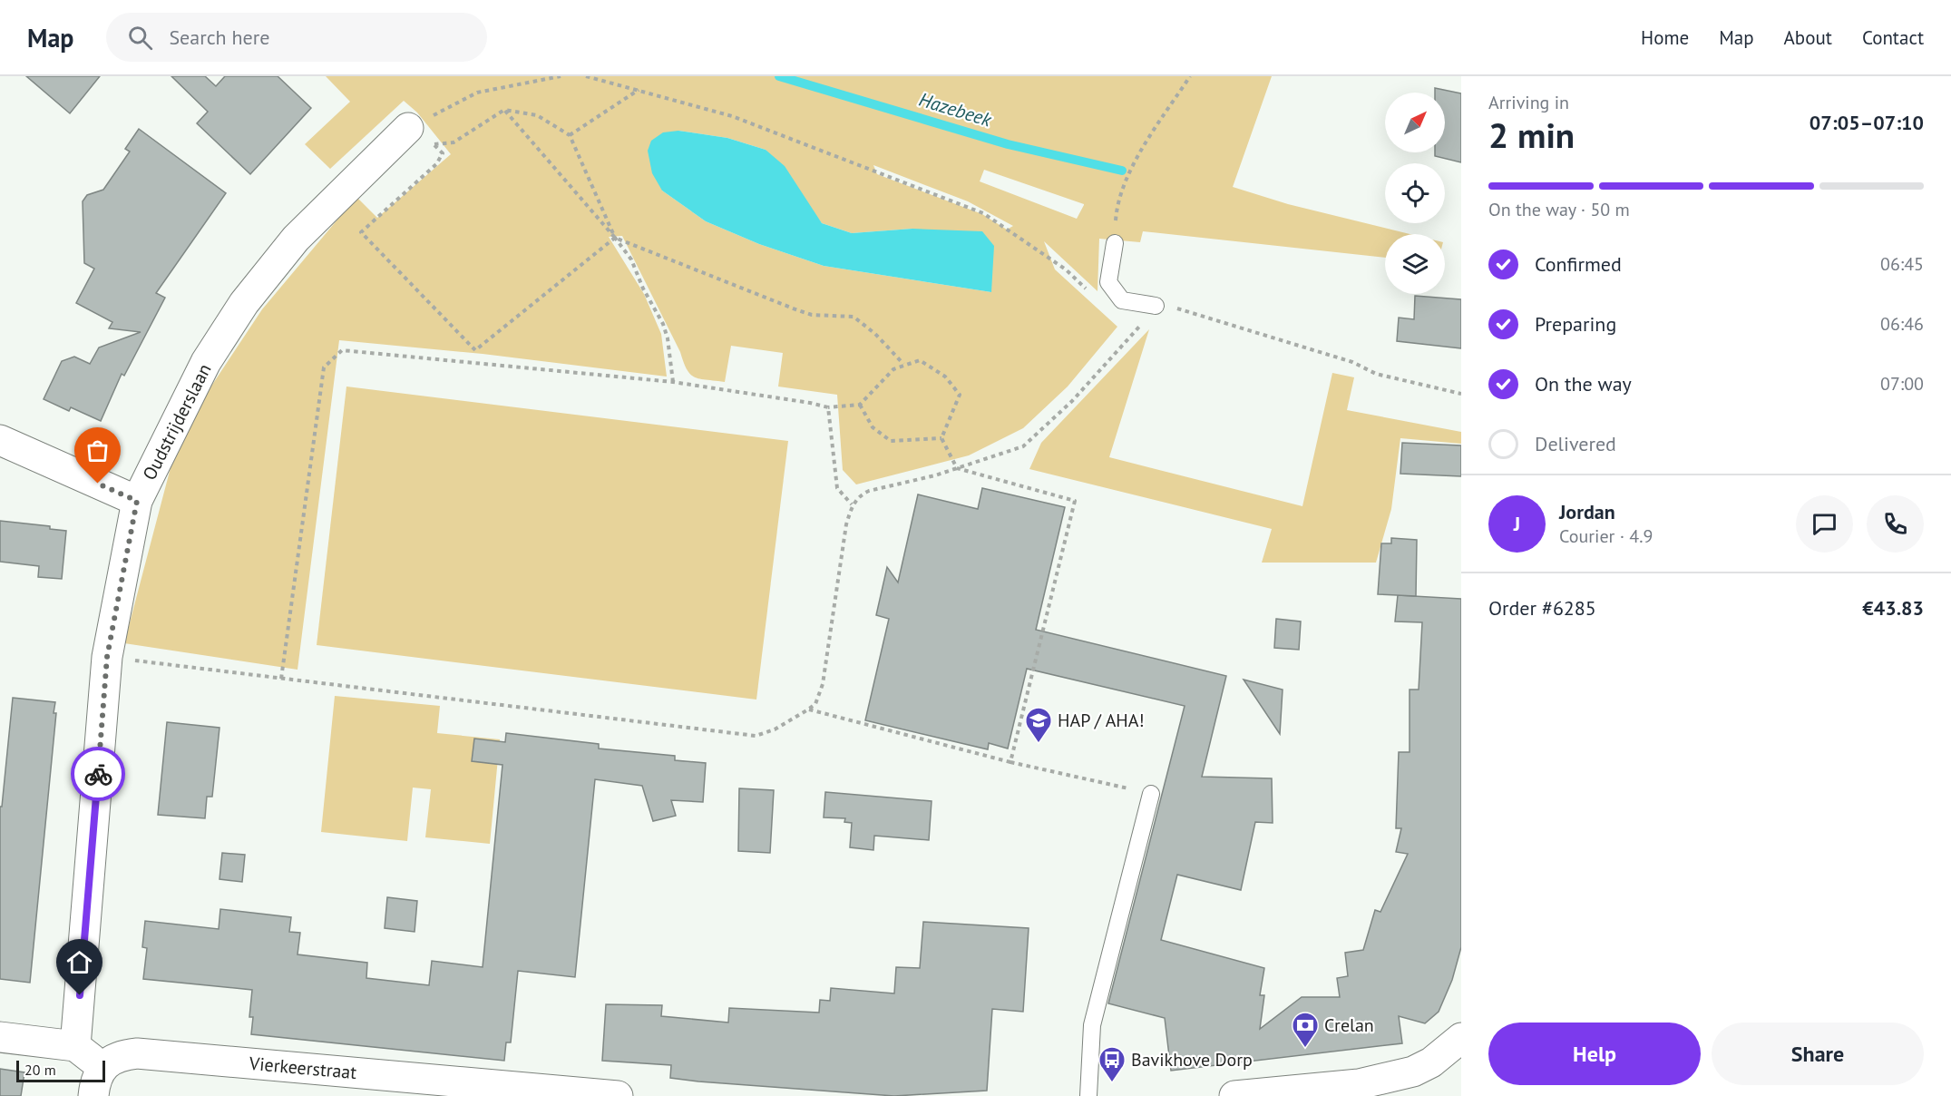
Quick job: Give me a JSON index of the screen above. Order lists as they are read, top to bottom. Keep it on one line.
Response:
{"streets":{"street":["Oudstrijderslaan","Vierkeerstraat"]},"water":["Hazebeek"],"places":{"school or university":["HAP / AHA!"],"bank":["Crelan"],"bus stop":["Bavikhove Dorp"]},"scale_bar":"20 m","north":"top right","page":{"header":"Map","search":"Search here","nav":["Home","Map","About","Contact"],"heading":["2 min","Arriving in","07:05–07:10"],"panel":["Jordan","Courier · 4.9","Order #6285","€43.83"],"bar":"On the way · 50 m","list":[["Confirmed","06:45"],["Preparing","06:46"],["On the way","07:00"],"Delivered"],"round":"J","buttons":["Help","Share"],"scale":"20 m"}}
